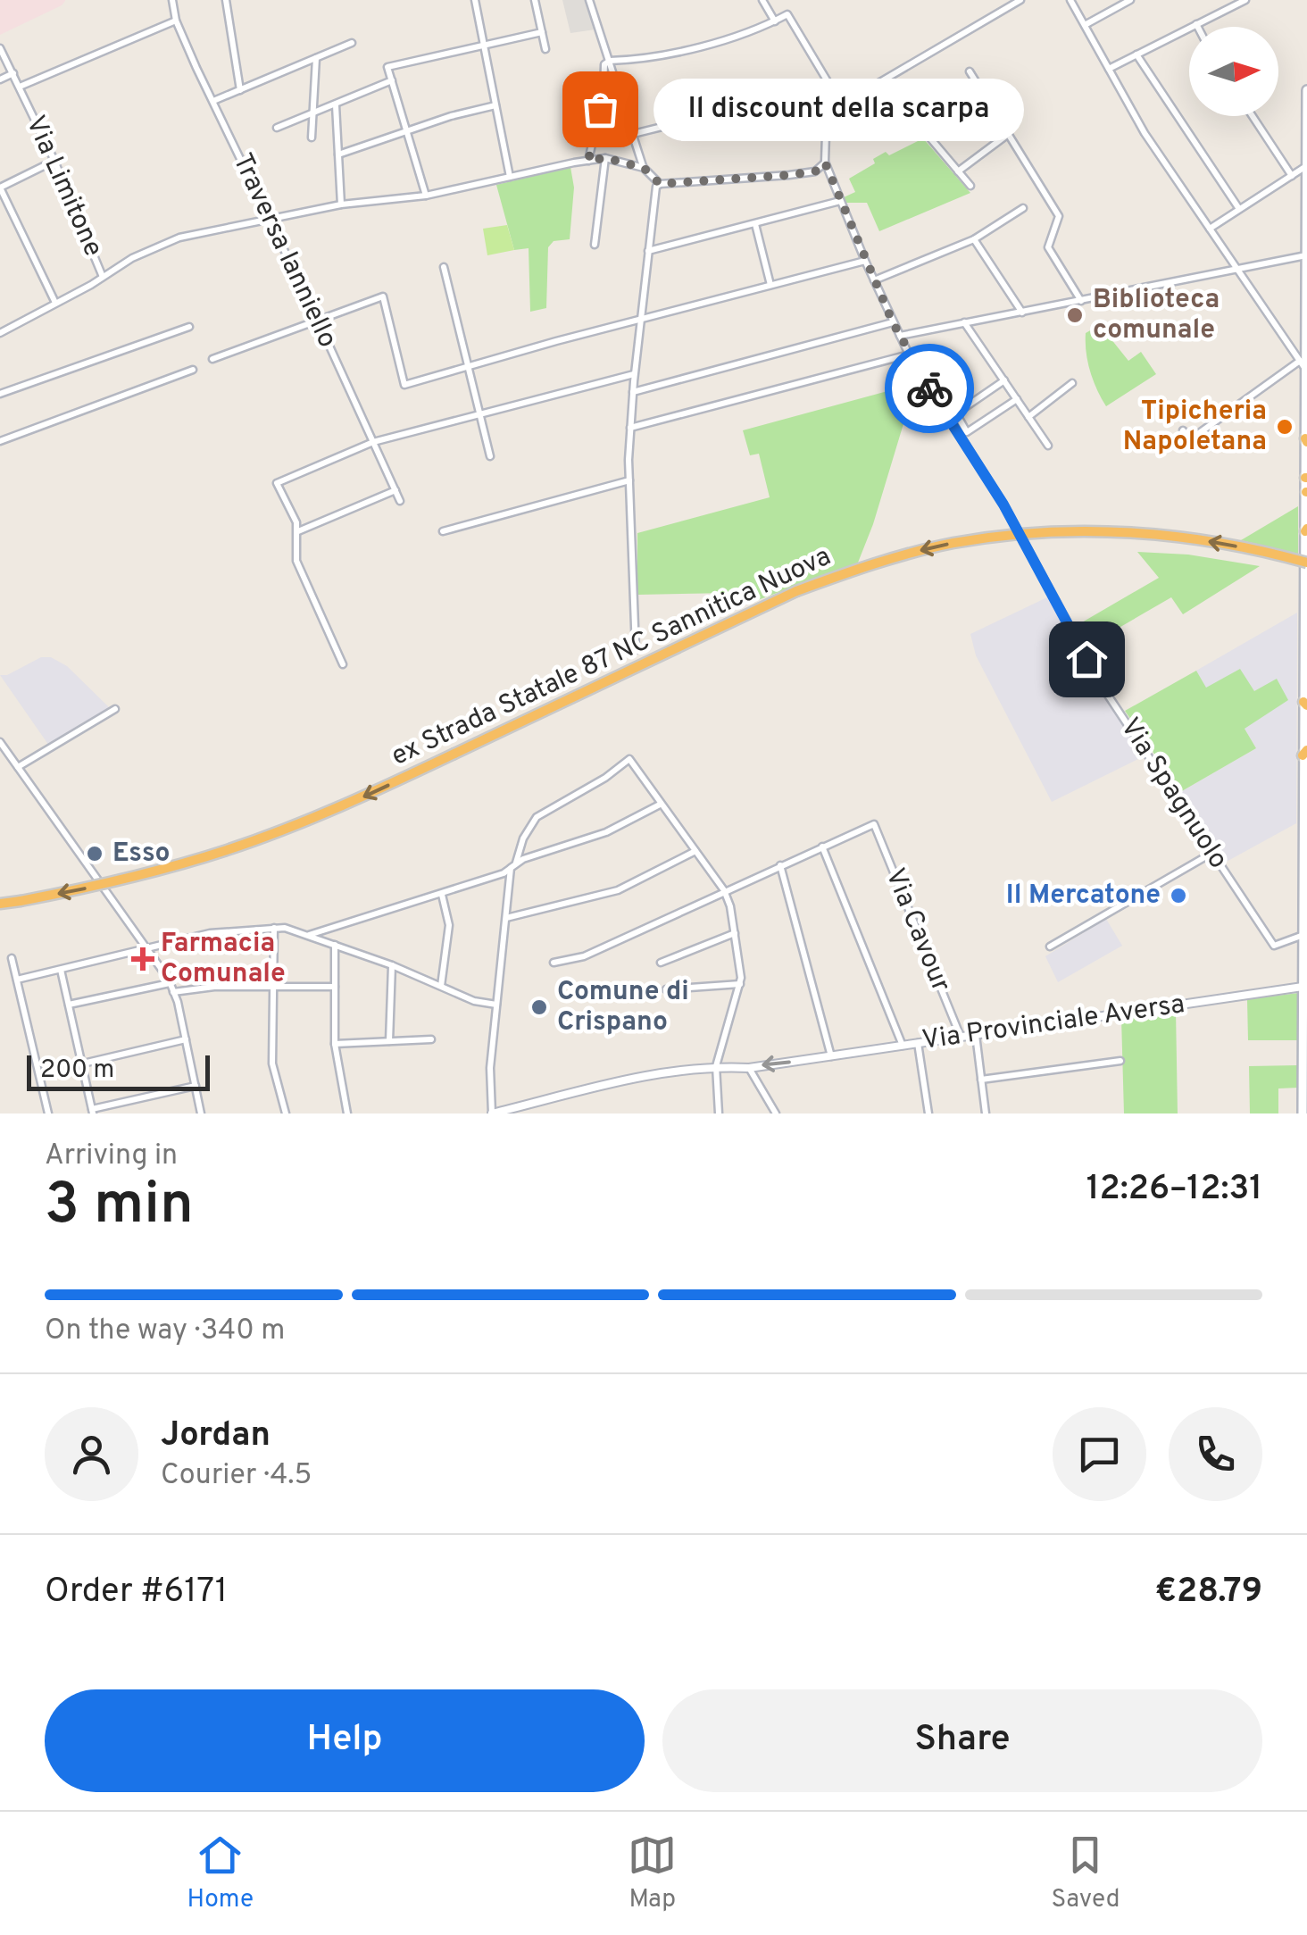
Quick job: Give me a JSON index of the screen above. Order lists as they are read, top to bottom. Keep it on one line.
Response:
{"streets":{"highway":["ex Strada Statale 87 NC Sannitica Nuova"],"street":["Via Limitone","Traversa Ianniello","Via Spagnuolo","Via Cavour","Via Provinciale Aversa"]},"crossings":[["Via Cavour","Via Provinciale Aversa"]],"one_way":["ex Strada Statale 87 NC Sannitica Nuova"],"places":{"other":["Il discount della scarpa","Biblioteca comunale","Tipicheria Napoletana","Esso","Il Mercatone","Comune di Crispano"],"health":["Farmacia Comunale"]},"scale_bar":"200 m","north":"right","page":{"bubble":"Il discount della scarpa","scale":"200 m","heading":["3 min","Arriving in","12:26–12:31"],"panel":["Jordan","Courier · 4.5","Order #6171","€28.79"],"bar":"On the way · 340 m","buttons":["Help","Share"],"tabs":["Home","Map","Saved"]}}
